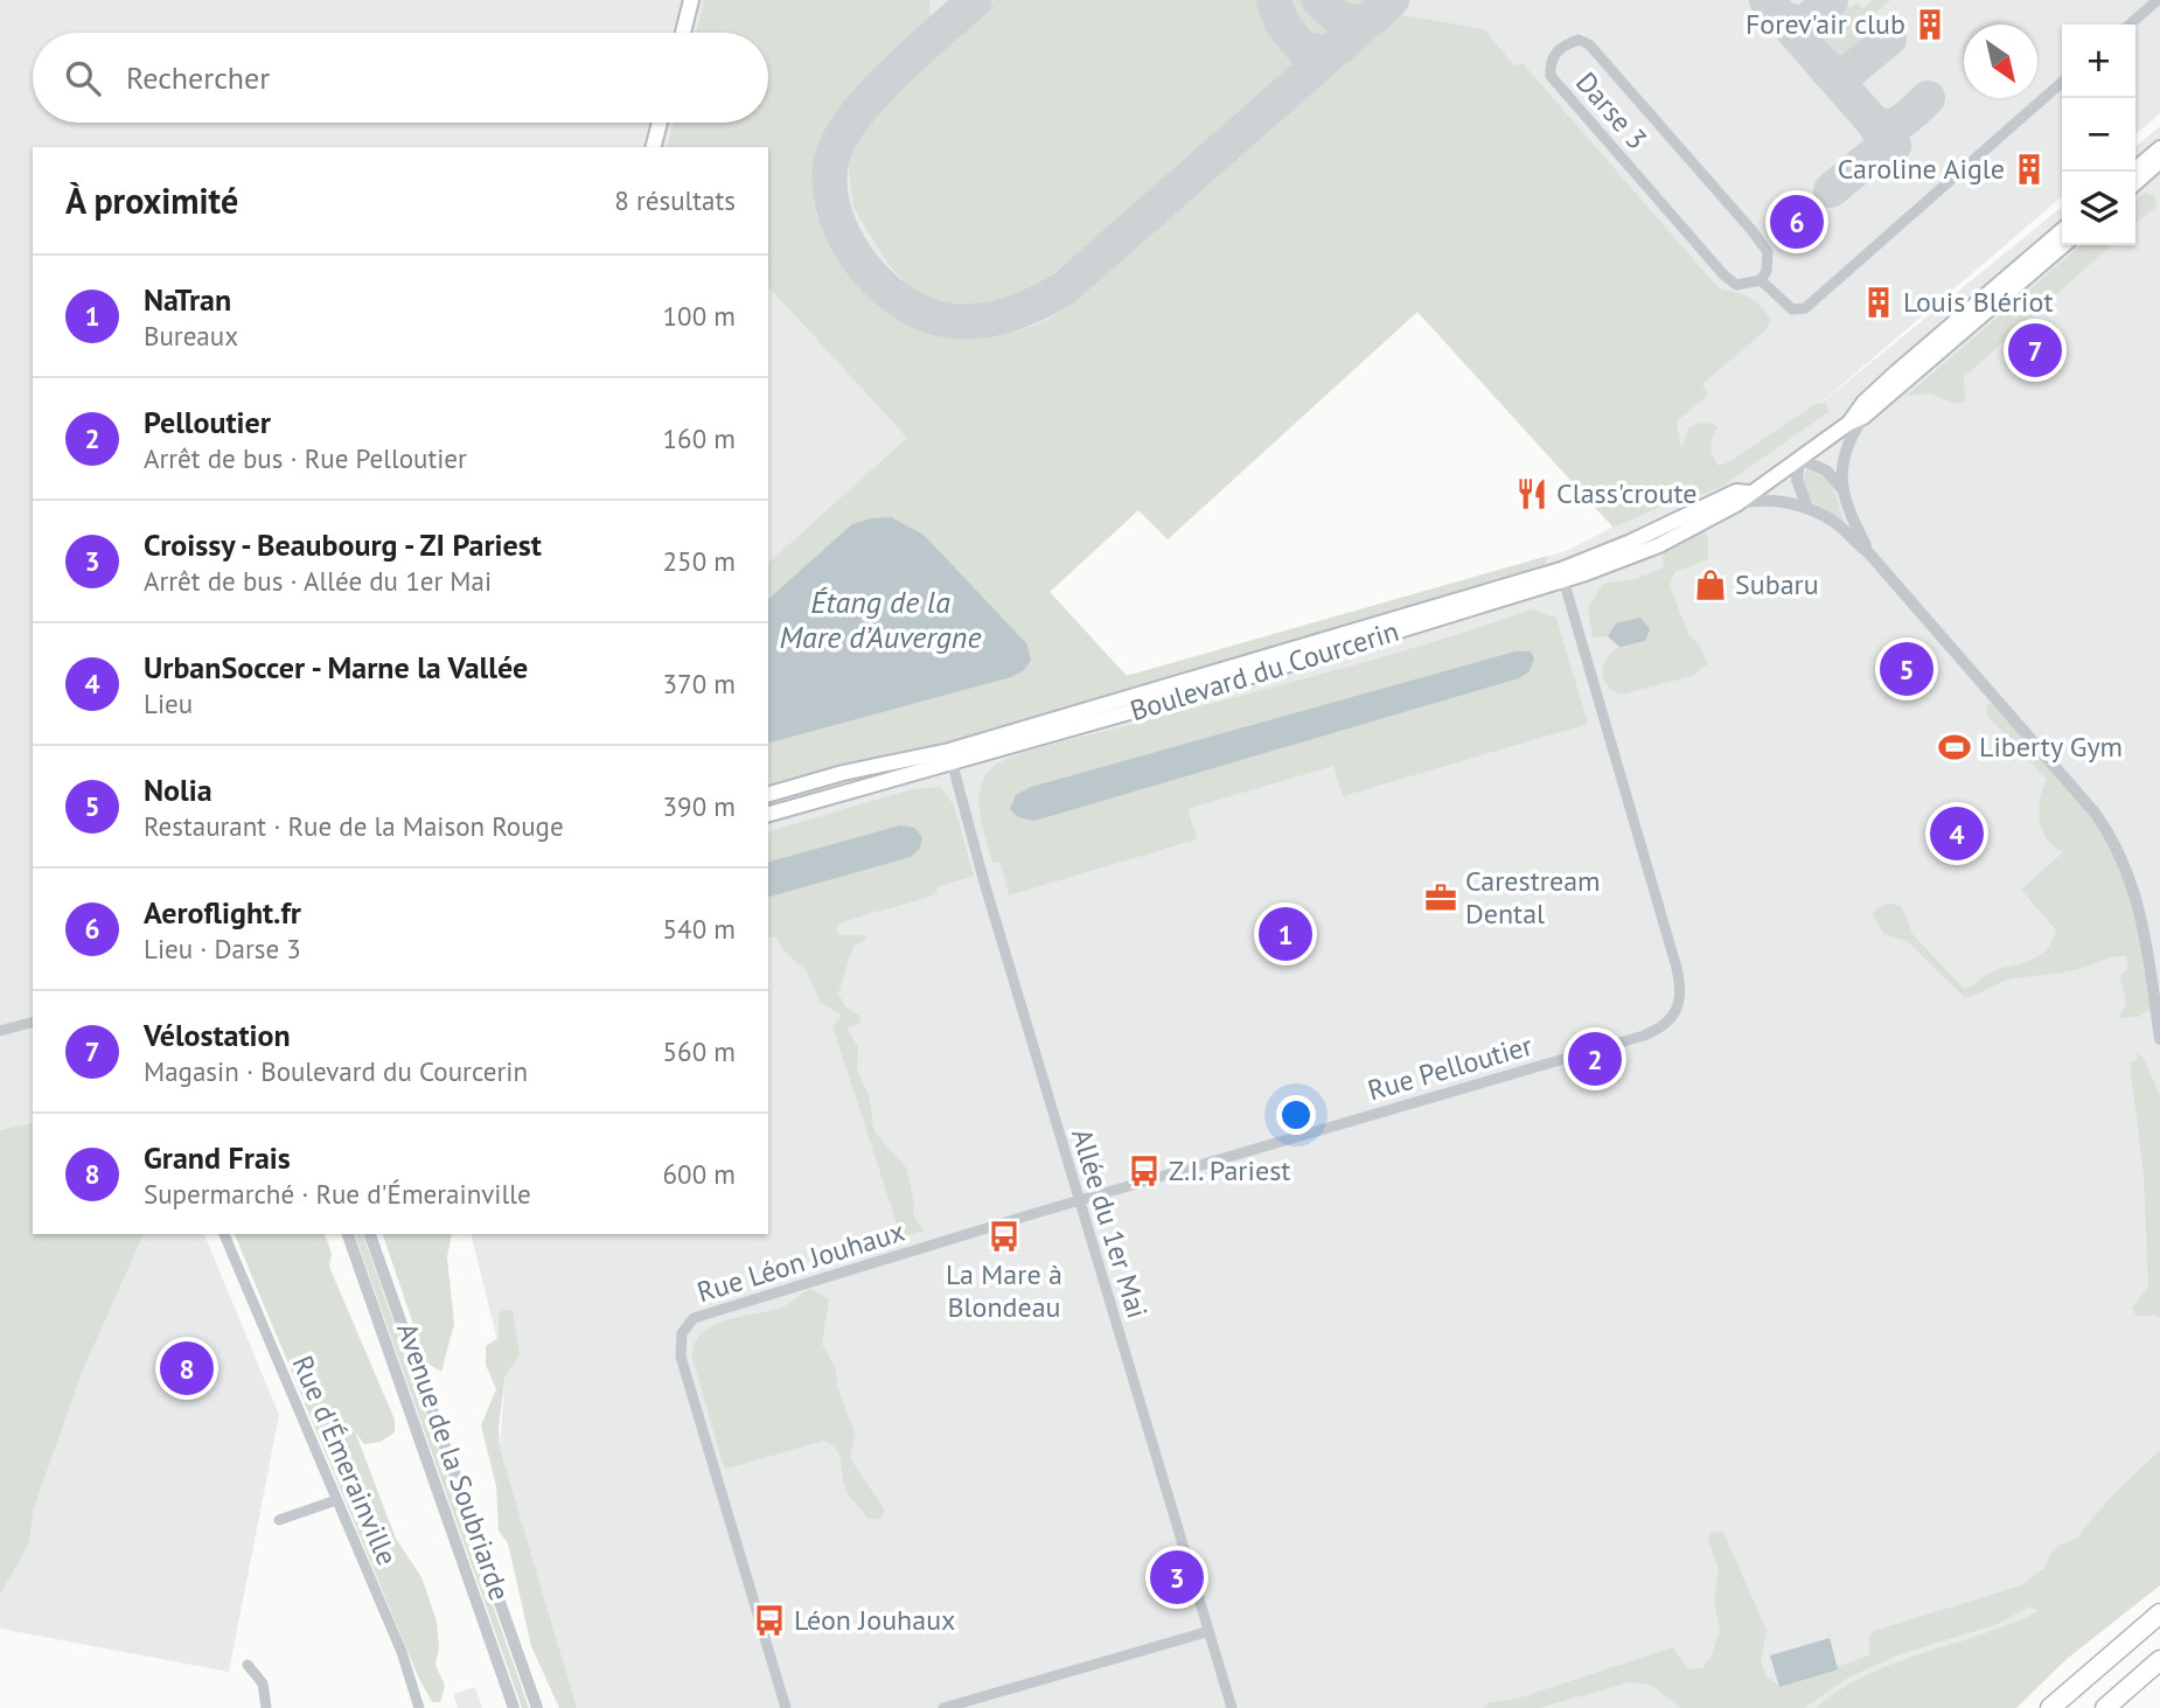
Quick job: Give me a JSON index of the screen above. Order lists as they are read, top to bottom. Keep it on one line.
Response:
{"streets":{"main road":["Boulevard du Courcerin"],"street":["Darse 3","Rue Pelloutier","Allée du 1er Mai","Rue Léon Jouhaux","Rue d'Émerainville","Avenue de la Soubriarde"]},"crossings":[["Boulevard du Courcerin","Rue Pelloutier"],["Boulevard du Courcerin","Allée du 1er Mai"],["Rue Pelloutier","Allée du 1er Mai"],["Rue Pelloutier","Rue Léon Jouhaux"],["Allée du 1er Mai","Rue Léon Jouhaux"]],"water":["Étang de la Mare d’Auvergne"],"places":{"building":["Forev'air club","Caroline Aigle","Louis Blériot"],"restaurant":["Class'croute"],"shop":["Subaru"],"sports":["Liberty Gym"],"office":["Carestream Dental"],"bus stop":["Z.I. Pariest","La Mare à Blondeau","Léon Jouhaux"]},"north":"bottom right","page":{"map_buttons":["+","−"],"search":"Rechercher","heading":["À proximité","8 résultats"],"pins":["6","7","5","4","1","2","8","3"],"list":[{"mark":"1","name":"NaTran","note":"Bureaux","value":"100 m"},{"mark":"2","name":"Pelloutier","note":"Arrêt de bus · Rue Pelloutier","value":"160 m"},{"mark":"3","name":"Croissy - Beaubourg - ZI Pariest","note":"Arrêt de bus · Allée du 1er Mai","value":"250 m"},{"mark":"4","name":"UrbanSoccer - Marne la Vallée","note":"Lieu","value":"370 m"},{"mark":"5","name":"Nolia","note":"Restaurant · Rue de la Maison Rouge","value":"390 m"},{"mark":"6","name":"Aeroflight.fr","note":"Lieu · Darse 3","value":"540 m"},{"mark":"7","name":"Vélostation","note":"Magasin · Boulevard du Courcerin","value":"560 m"},{"mark":"8","name":"Grand Frais","note":"Supermarché · Rue d'Émerainville","value":"600 m"}]}}
